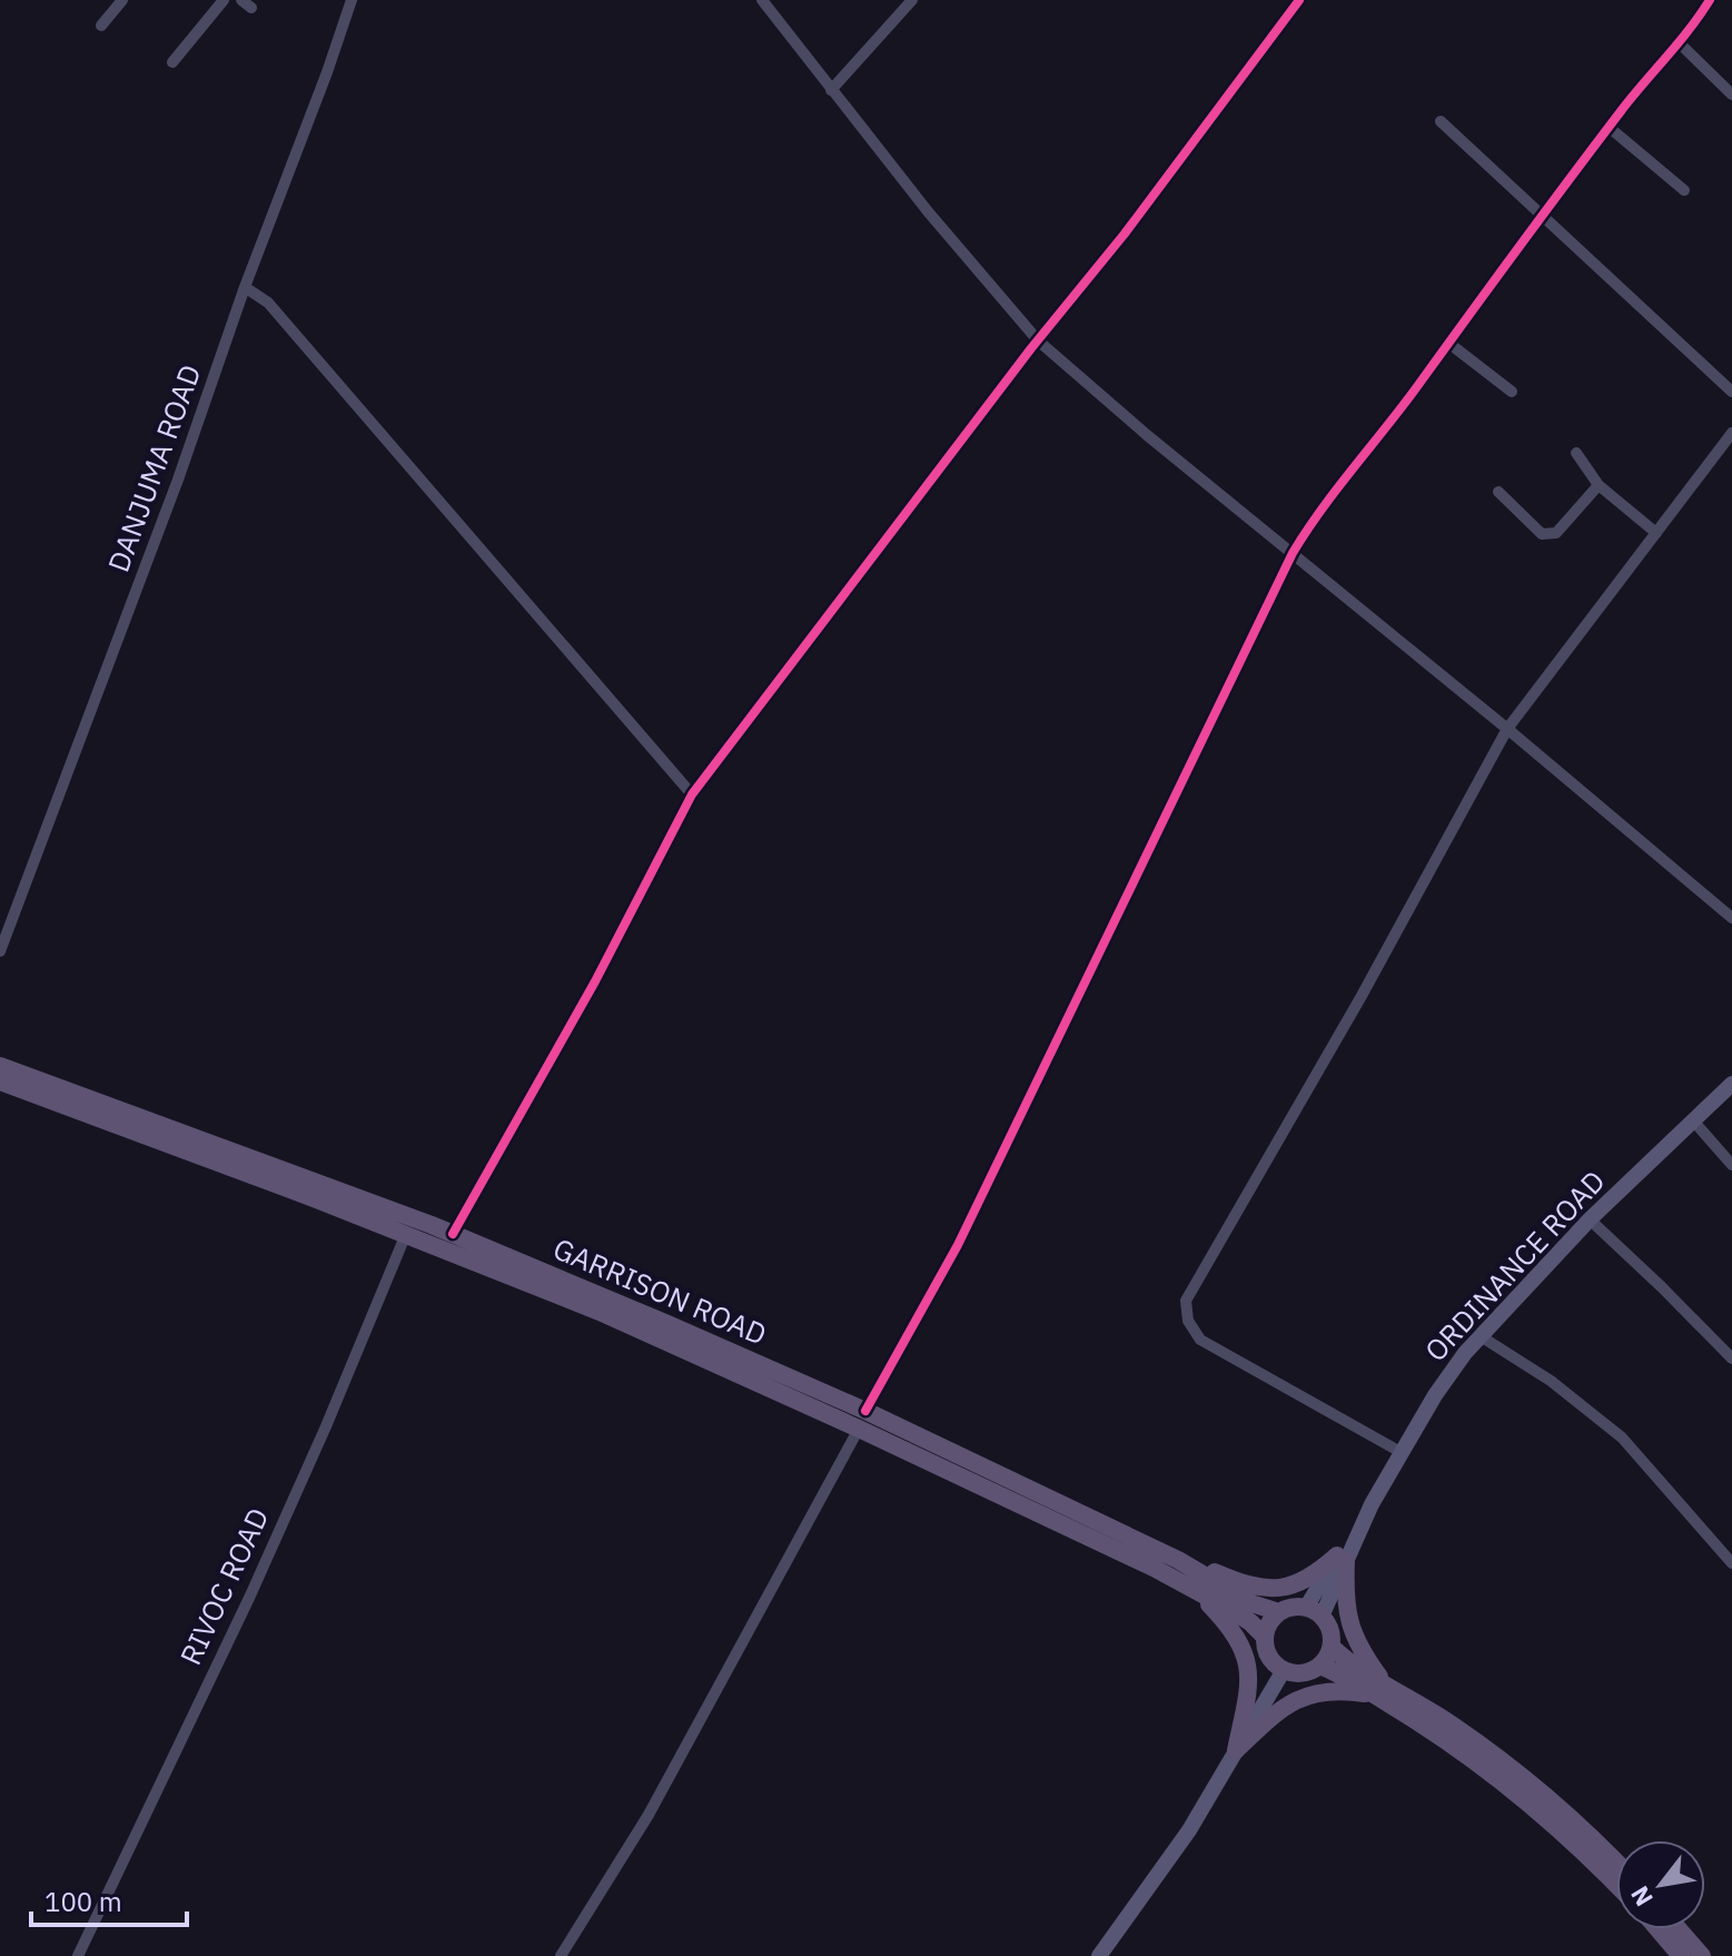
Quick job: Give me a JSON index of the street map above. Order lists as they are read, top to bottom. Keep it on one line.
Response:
{"streets":{"main road":["GARRISON ROAD"],"street":["DANJUMA ROAD","ORDINANCE ROAD","RIVOC ROAD"]},"crossings":[["ORDINANCE ROAD","GARRISON ROAD"],["GARRISON ROAD","RIVOC ROAD"]],"scale_bar":"100 m","north":"bottom left"}
